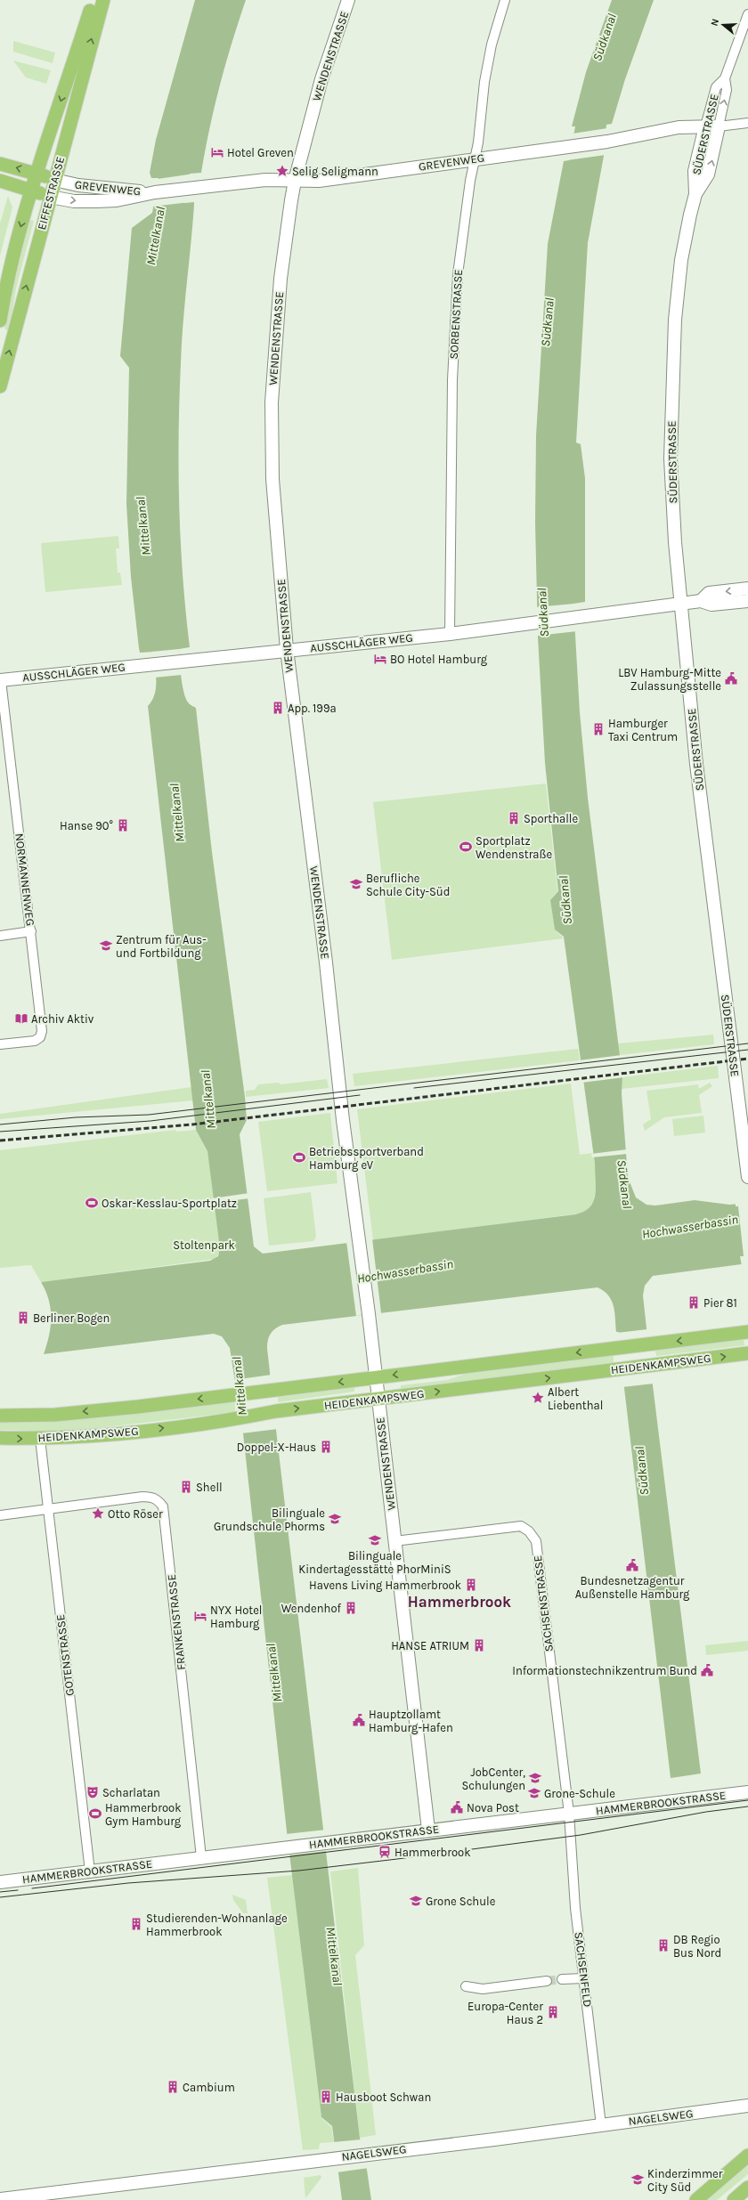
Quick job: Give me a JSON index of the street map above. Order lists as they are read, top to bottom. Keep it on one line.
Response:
{"streets":{"main road":["GREVENWEG","EIFFESTRASSE","HEIDENKAMPSWEG"],"street":["WENDENSTRASSE","SÜDERSTRASSE","SORBENSTRASSE","AUSSCHLÄGER WEG","NORMANNENWEG","SACHSENSTRASSE","FRANKENSTRASSE","GOTENSTRASSE","HAMMERBROOKSTRASSE","SACHSENFELD","NAGELSWEG"]},"crossings":[["WENDENSTRASSE","GREVENWEG"],["WENDENSTRASSE","AUSSCHLÄGER WEG"],["WENDENSTRASSE","HEIDENKAMPSWEG"],["WENDENSTRASSE","SACHSENSTRASSE"],["WENDENSTRASSE","HAMMERBROOKSTRASSE"],["SÜDERSTRASSE","GREVENWEG"],["SÜDERSTRASSE","AUSSCHLÄGER WEG"],["GREVENWEG","EIFFESTRASSE"],["GREVENWEG","SORBENSTRASSE"],["SORBENSTRASSE","AUSSCHLÄGER WEG"],["AUSSCHLÄGER WEG","NORMANNENWEG"],["HEIDENKAMPSWEG","GOTENSTRASSE"],["SACHSENSTRASSE","HAMMERBROOKSTRASSE"],["SACHSENSTRASSE","SACHSENFELD"],["FRANKENSTRASSE","GOTENSTRASSE"],["FRANKENSTRASSE","HAMMERBROOKSTRASSE"],["GOTENSTRASSE","HAMMERBROOKSTRASSE"],["HAMMERBROOKSTRASSE","SACHSENFELD"],["SACHSENFELD","NAGELSWEG"]],"districts":["Hammerbrook"],"water":["Südkanal","Mittelkanal","Hochwasserbassin"],"parks":["Stoltenpark"],"places":{"hotel":["Hotel Greven","BO Hotel Hamburg","NYX Hotel Hamburg"],"place":["Selig Seligmann","Albert Liebenthal","Otto Röser"],"public building":["LBV Hamburg-Mitte Zulassungsstelle","Bundesnetzagentur Außenstelle Hamburg","Informationstechnikzentrum Bund","Hauptzollamt Hamburg-Hafen","Nova Post"],"building":["App. 199a","Hamburger Taxi Centrum","Sporthalle","Hanse 90°","Pier 81","Berliner Bogen","Doppel-X-Haus","Shell","Havens Living Hammerbrook","Wendenhof","HANSE ATRIUM","Studierenden-Wohnanlage Hammerbrook","DB Regio Bus Nord","Europa-Center Haus 2","Cambium","Hausboot Schwan"],"sports":["Sportplatz Wendenstraße","Betriebssportverband Hamburg eV","Oskar-Kesslau-Sportplatz","Hammerbrook Gym Hamburg"],"school or university":["Berufliche Schule City-Süd","Zentrum für Aus- und Fortbildung","Bilinguale Grundschule Phorms","Bilinguale Kindertagesstätte PhorMiniS","JobCenter, Schulungen","Grone-Schule","Grone Schule","Kinderzimmer City Süd"],"library":["Archiv Aktiv"],"theatre":["Scharlatan"],"station":["Hammerbrook"]},"north":"left"}
